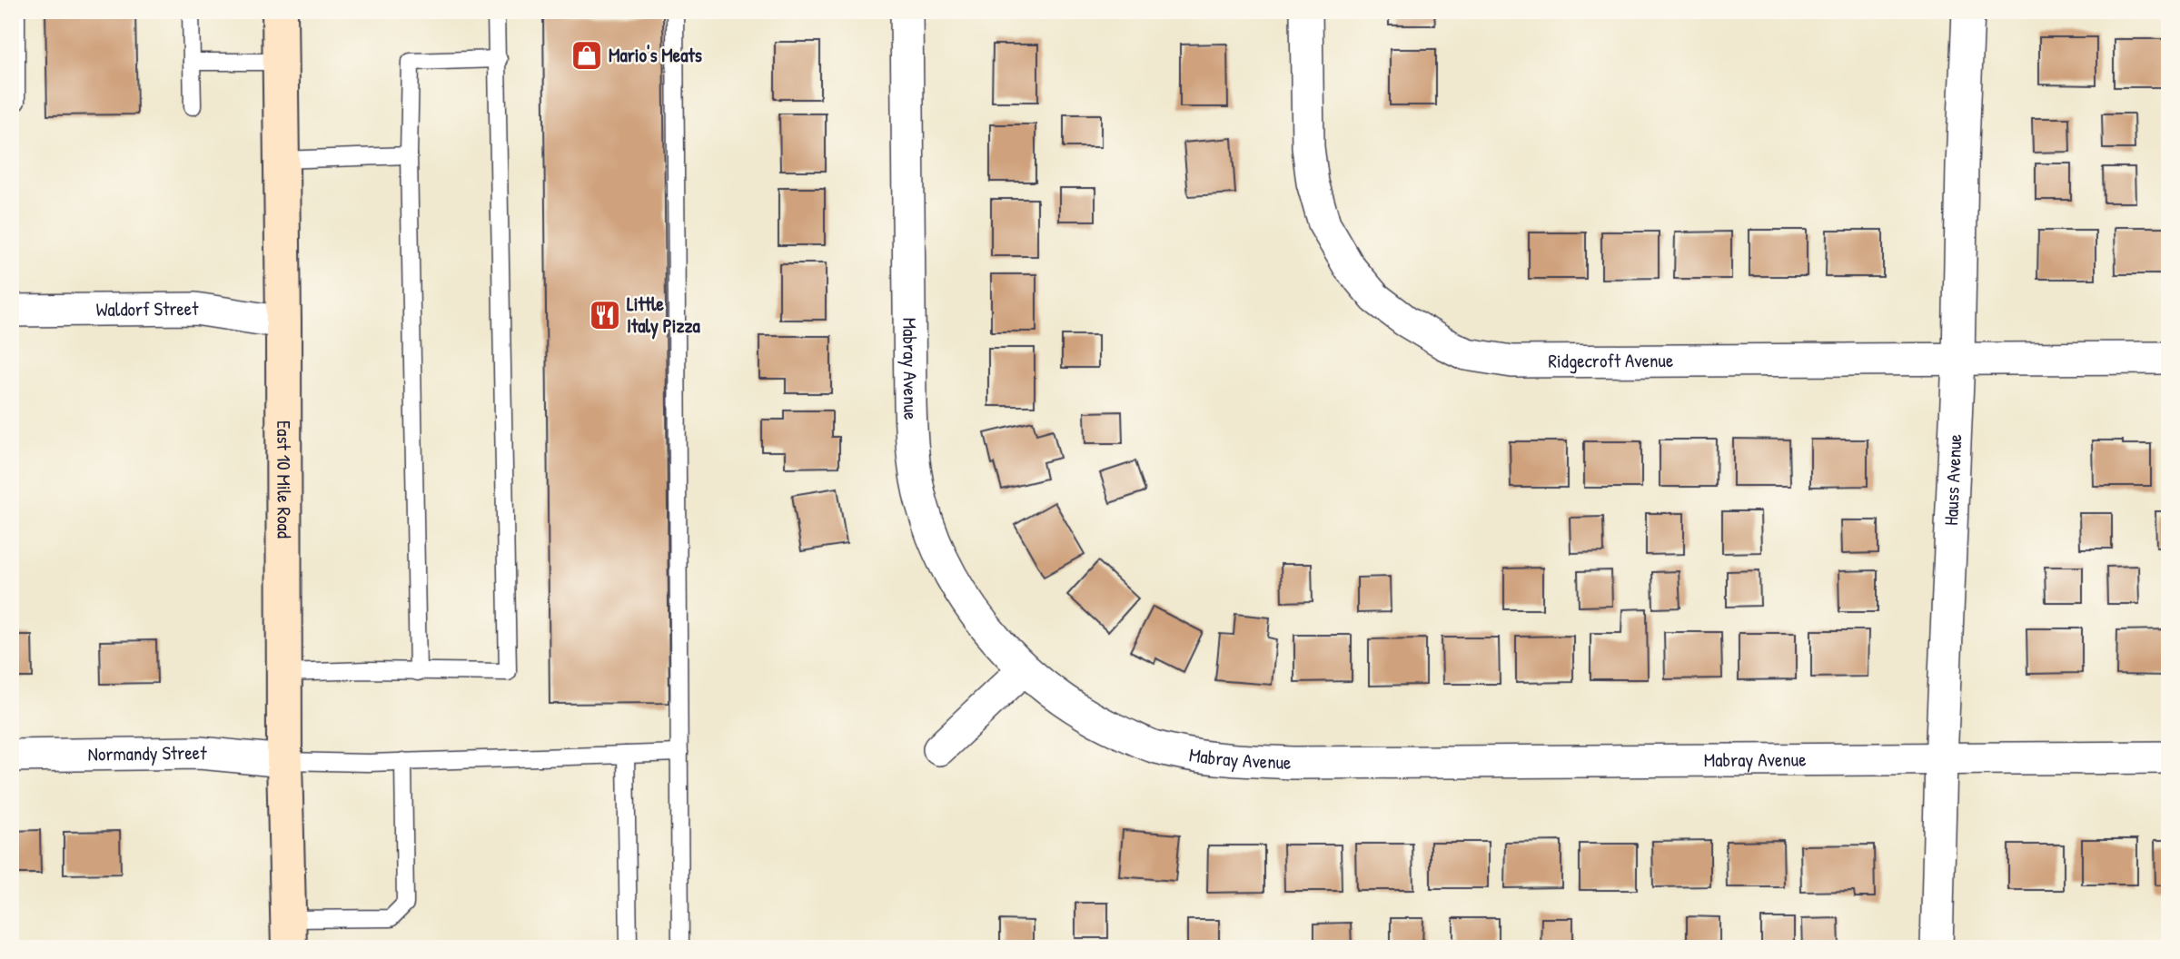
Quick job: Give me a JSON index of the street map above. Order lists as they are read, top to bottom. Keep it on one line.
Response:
{"streets":{"main road":["East 10 Mile Road"],"street":["Waldorf Street","Ridgecroft Avenue","Mabray Avenue","Hauss Avenue","Normandy Street"]},"crossings":[["Waldorf Street","East 10 Mile Road"],["Ridgecroft Avenue","Hauss Avenue"],["Mabray Avenue","Hauss Avenue"],["East 10 Mile Road","Normandy Street"]],"places":{"shop":["Mario's Meats"],"restaurant":["Little Italy Pizza"]}}
